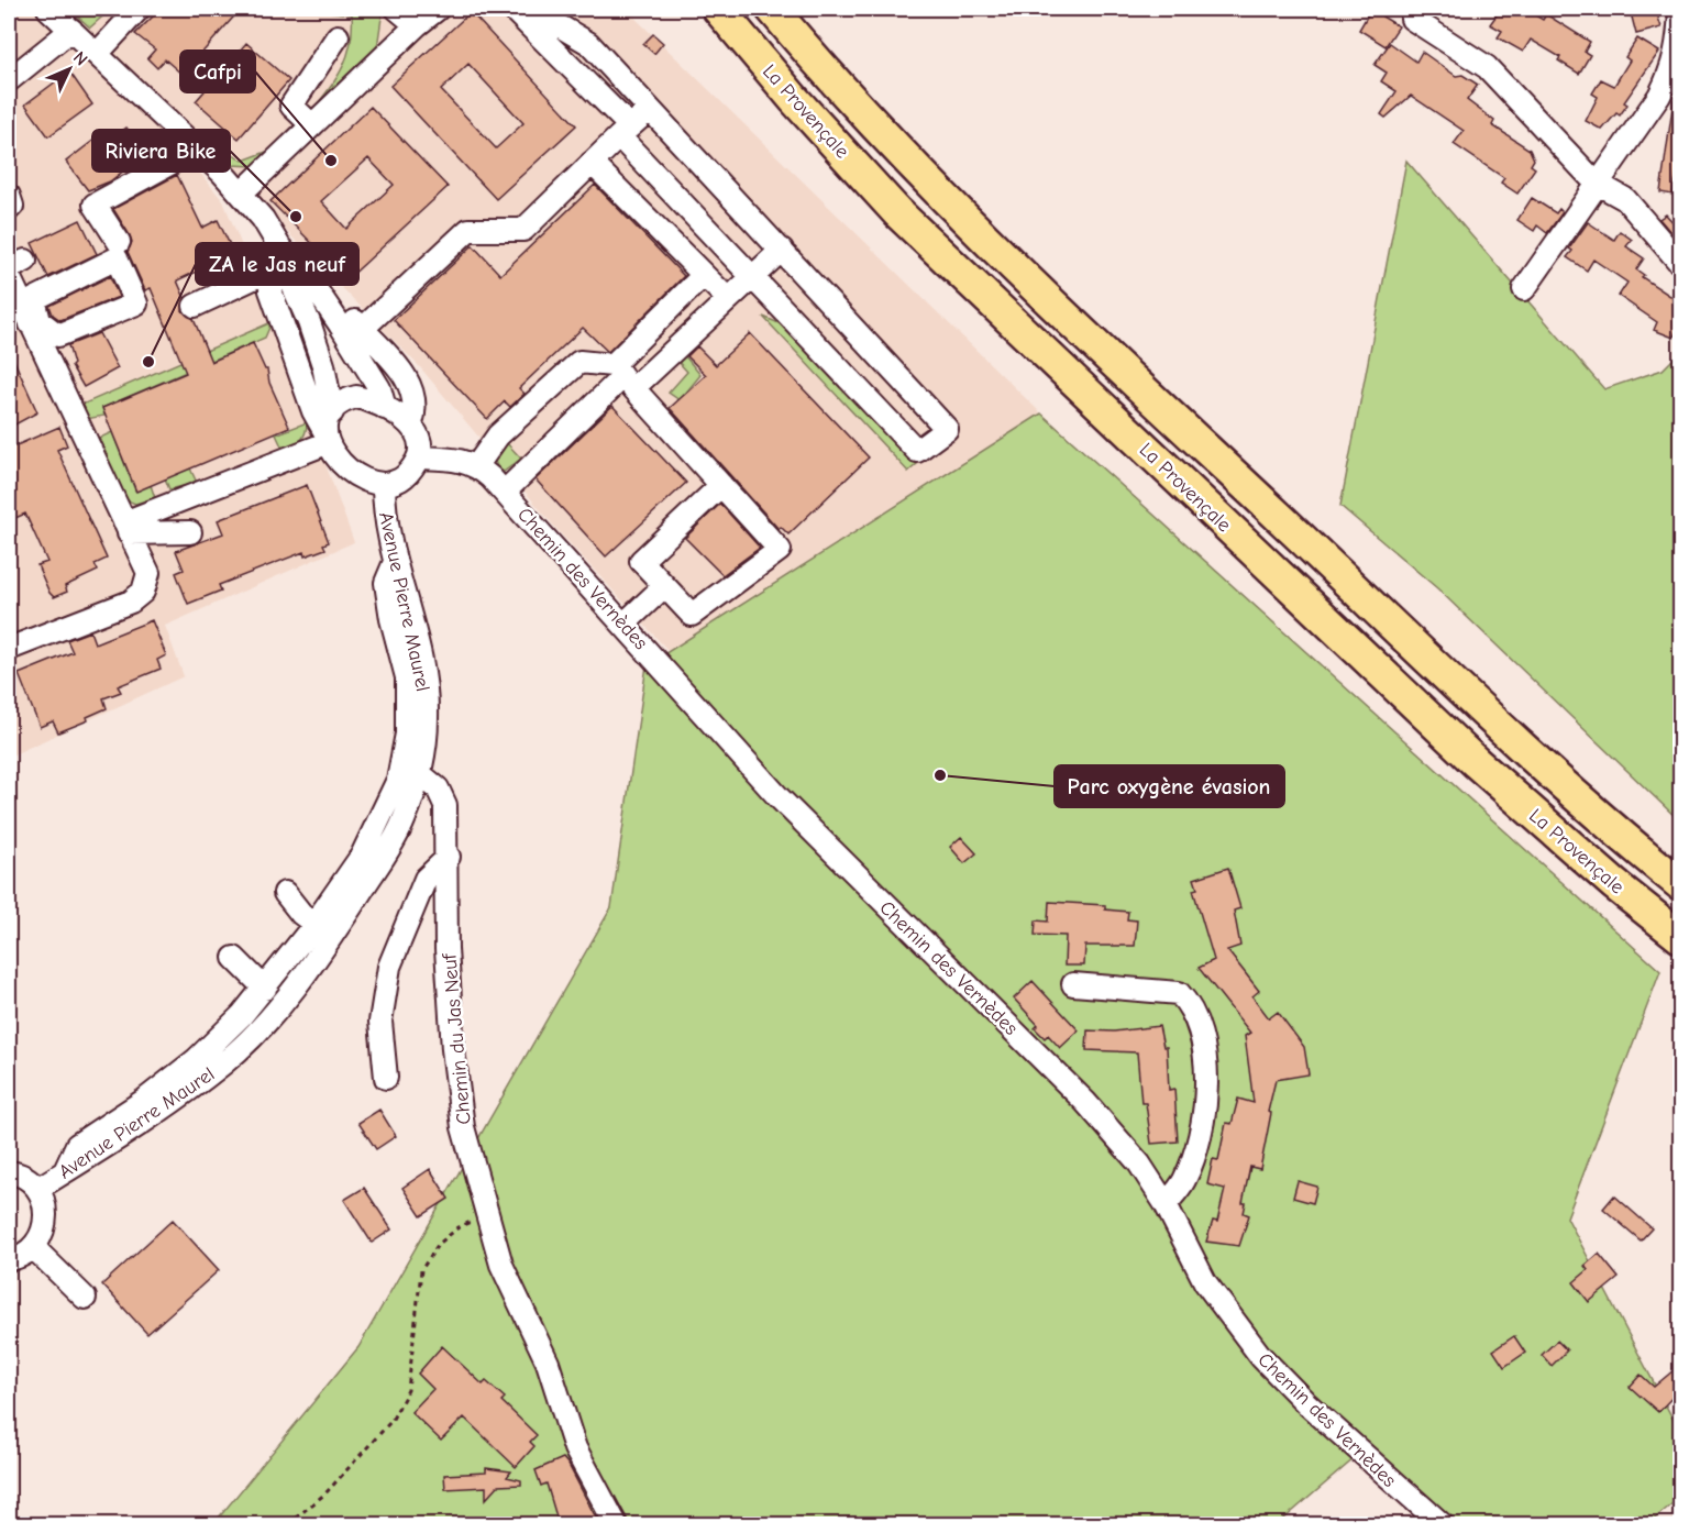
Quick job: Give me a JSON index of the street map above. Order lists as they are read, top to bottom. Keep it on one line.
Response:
{"streets":{"highway":["La Provençale"],"street":["Chemin des Vernèdes","Avenue Pierre Maurel","Chemin du Jas Neuf"]},"crossings":[["Avenue Pierre Maurel","Chemin du Jas Neuf"]],"places":["Cafpi","Riviera Bike","ZA le Jas neuf","Parc oxygène évasion"],"north":"top right"}
